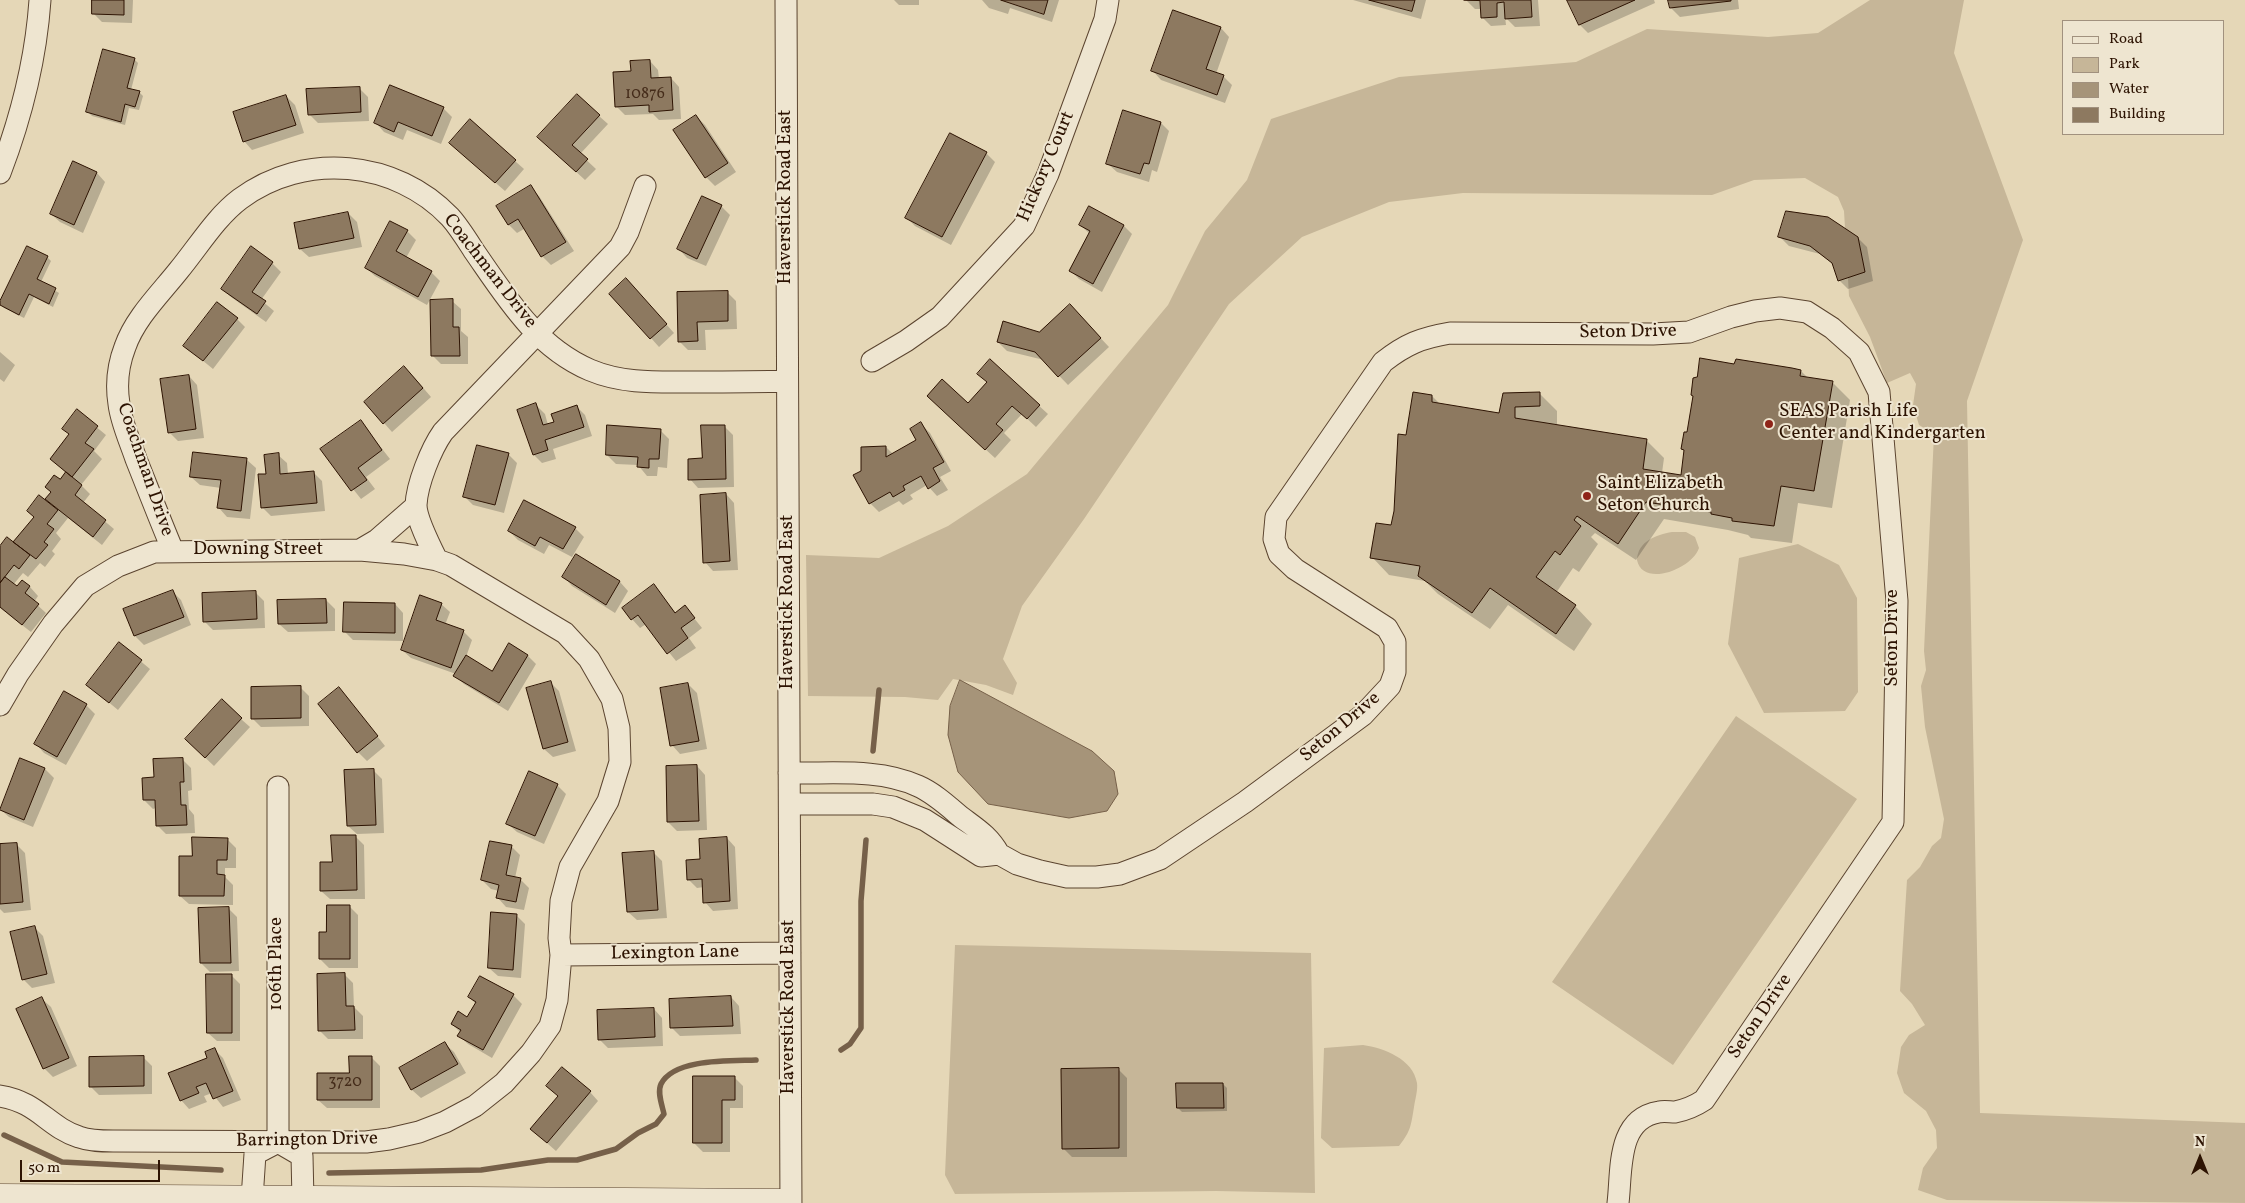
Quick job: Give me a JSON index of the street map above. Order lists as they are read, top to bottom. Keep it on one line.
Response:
{"streets":{"street":["Hickory Court","Haverstick Road East","Coachman Drive","Seton Drive","Downing Street","Lexington Lane","106th Place","Barrington Drive"]},"crossings":[["Haverstick Road East","Coachman Drive"],["Haverstick Road East","Seton Drive"],["Haverstick Road East","Lexington Lane"],["Coachman Drive","Downing Street"],["Downing Street","Barrington Drive"],["Lexington Lane","Barrington Drive"],["106th Place","Barrington Drive"]],"places":["SEAS Parish Life Center and Kindergarten","Saint Elizabeth Seton Church"],"house_numbers":["10876","3720"],"legend":["Road","Park","Water","Building"],"scale_bar":"50 m","north":"top"}
